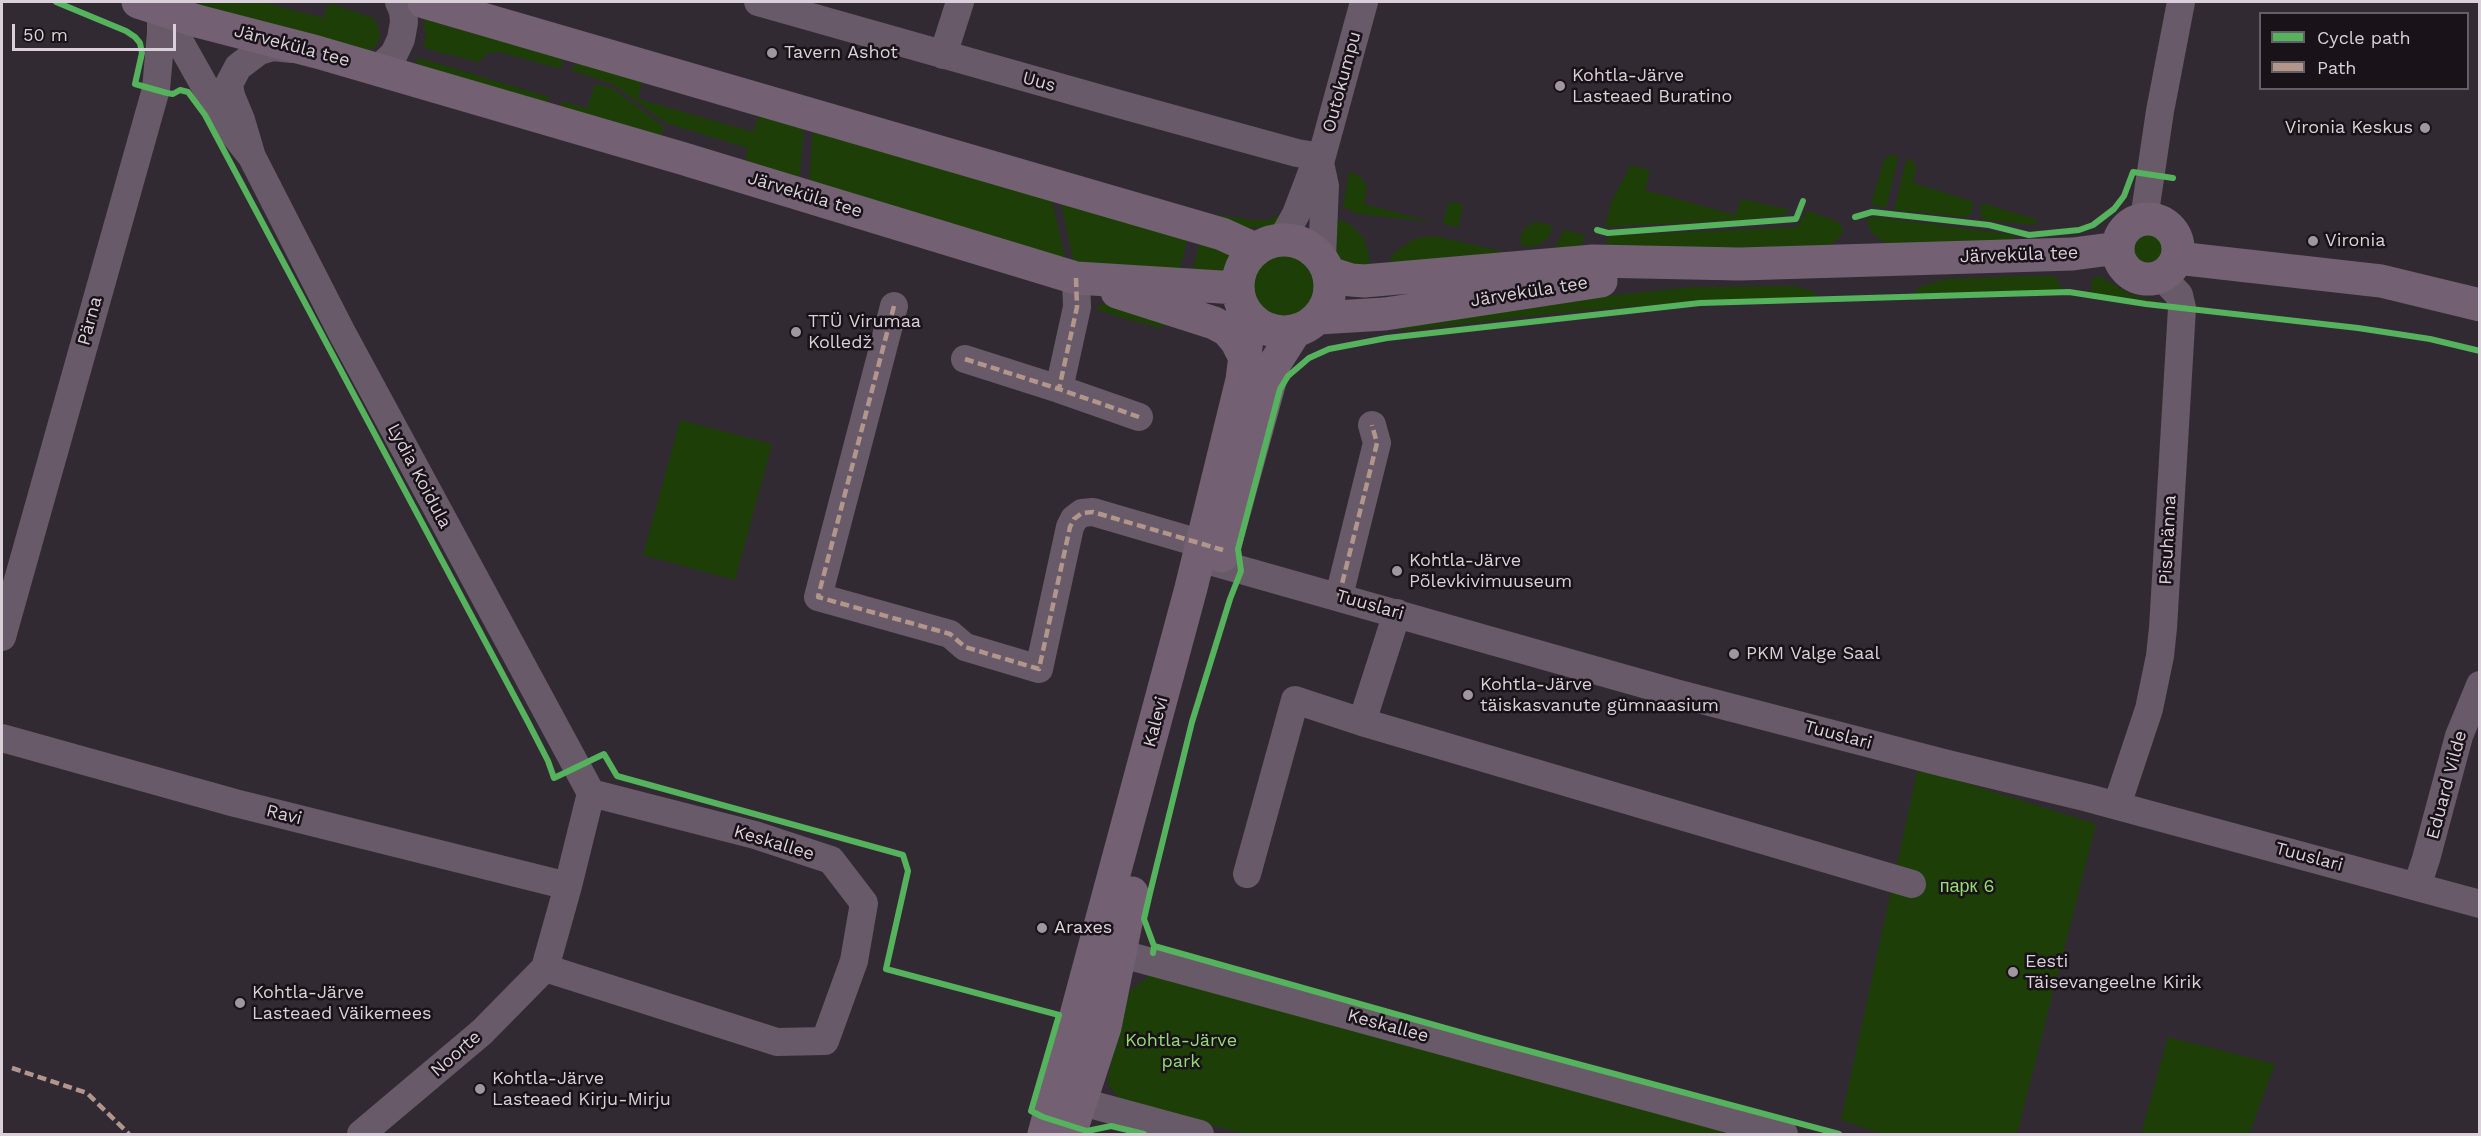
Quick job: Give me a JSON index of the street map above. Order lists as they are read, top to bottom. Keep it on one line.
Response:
{"streets":{"main road":["Järveküla tee","Kalevi"],"street":["Uus","Outokumpu","Pärna","Lydia Koidula","Pisuhänna","Tuuslari","Eduard Vilde","Ravi","Keskallee","Noorte"]},"crossings":[["Järveküla tee","Outokumpu"],["Järveküla tee","Pärna"],["Järveküla tee","Lydia Koidula"],["Järveküla tee","Pisuhänna"],["Järveküla tee","Kalevi"],["Uus","Outokumpu"],["Outokumpu","Kalevi"],["Pärna","Lydia Koidula"],["Lydia Koidula","Keskallee"],["Pisuhänna","Tuuslari"],["Tuuslari","Kalevi"],["Tuuslari","Eduard Vilde"],["Kalevi","Keskallee"],["Keskallee","Noorte"]],"parks":["парк 6","Kohtla-Järve park"],"places":["Tavern Ashot","Kohtla-Järve Lasteaed Buratino","Vironia Keskus","Vironia","TTÜ Virumaa Kolledž","Kohtla-Järve Põlevkivimuuseum","PKM Valge Saal","Kohtla-Järve täiskasvanute gümnaasium","Araxes","Eesti Täisevangeelne Kirik","Kohtla-Järve Lasteaed Väikemees","Kohtla-Järve Lasteaed Kirju-Mirju"],"legend":["Cycle path","Path"],"scale_bar":"50 m"}
